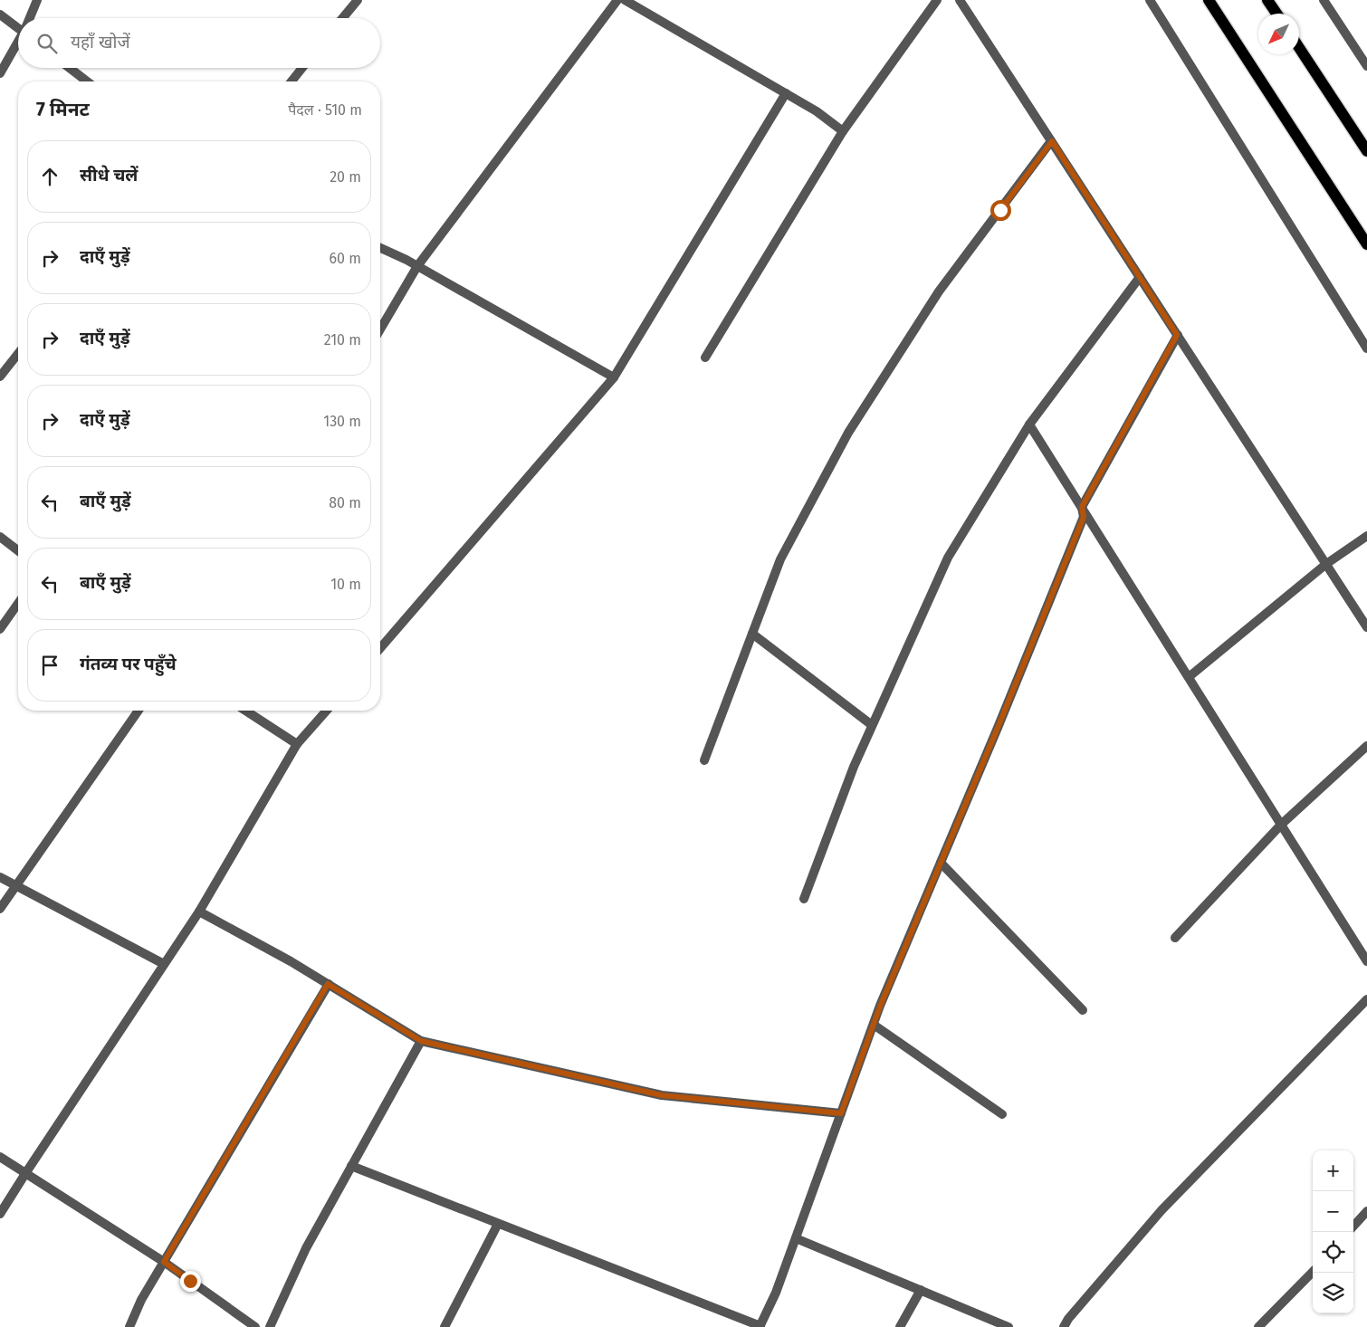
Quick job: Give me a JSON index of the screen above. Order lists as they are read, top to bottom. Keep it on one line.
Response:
{"north":"bottom left","page":{"search":"यहाँ खोजें","heading":["7 मिनट","पैदल · 510 m"],"list":[["सीधे चलें","20 m"],["दाएँ मुड़ें","60 m"],["दाएँ मुड़ें","210 m"],["दाएँ मुड़ें","130 m"],["बाएँ मुड़ें","80 m"],["बाएँ मुड़ें","10 m"],"गंतव्य पर पहुँचे"],"map_buttons":["+","−"]}}
